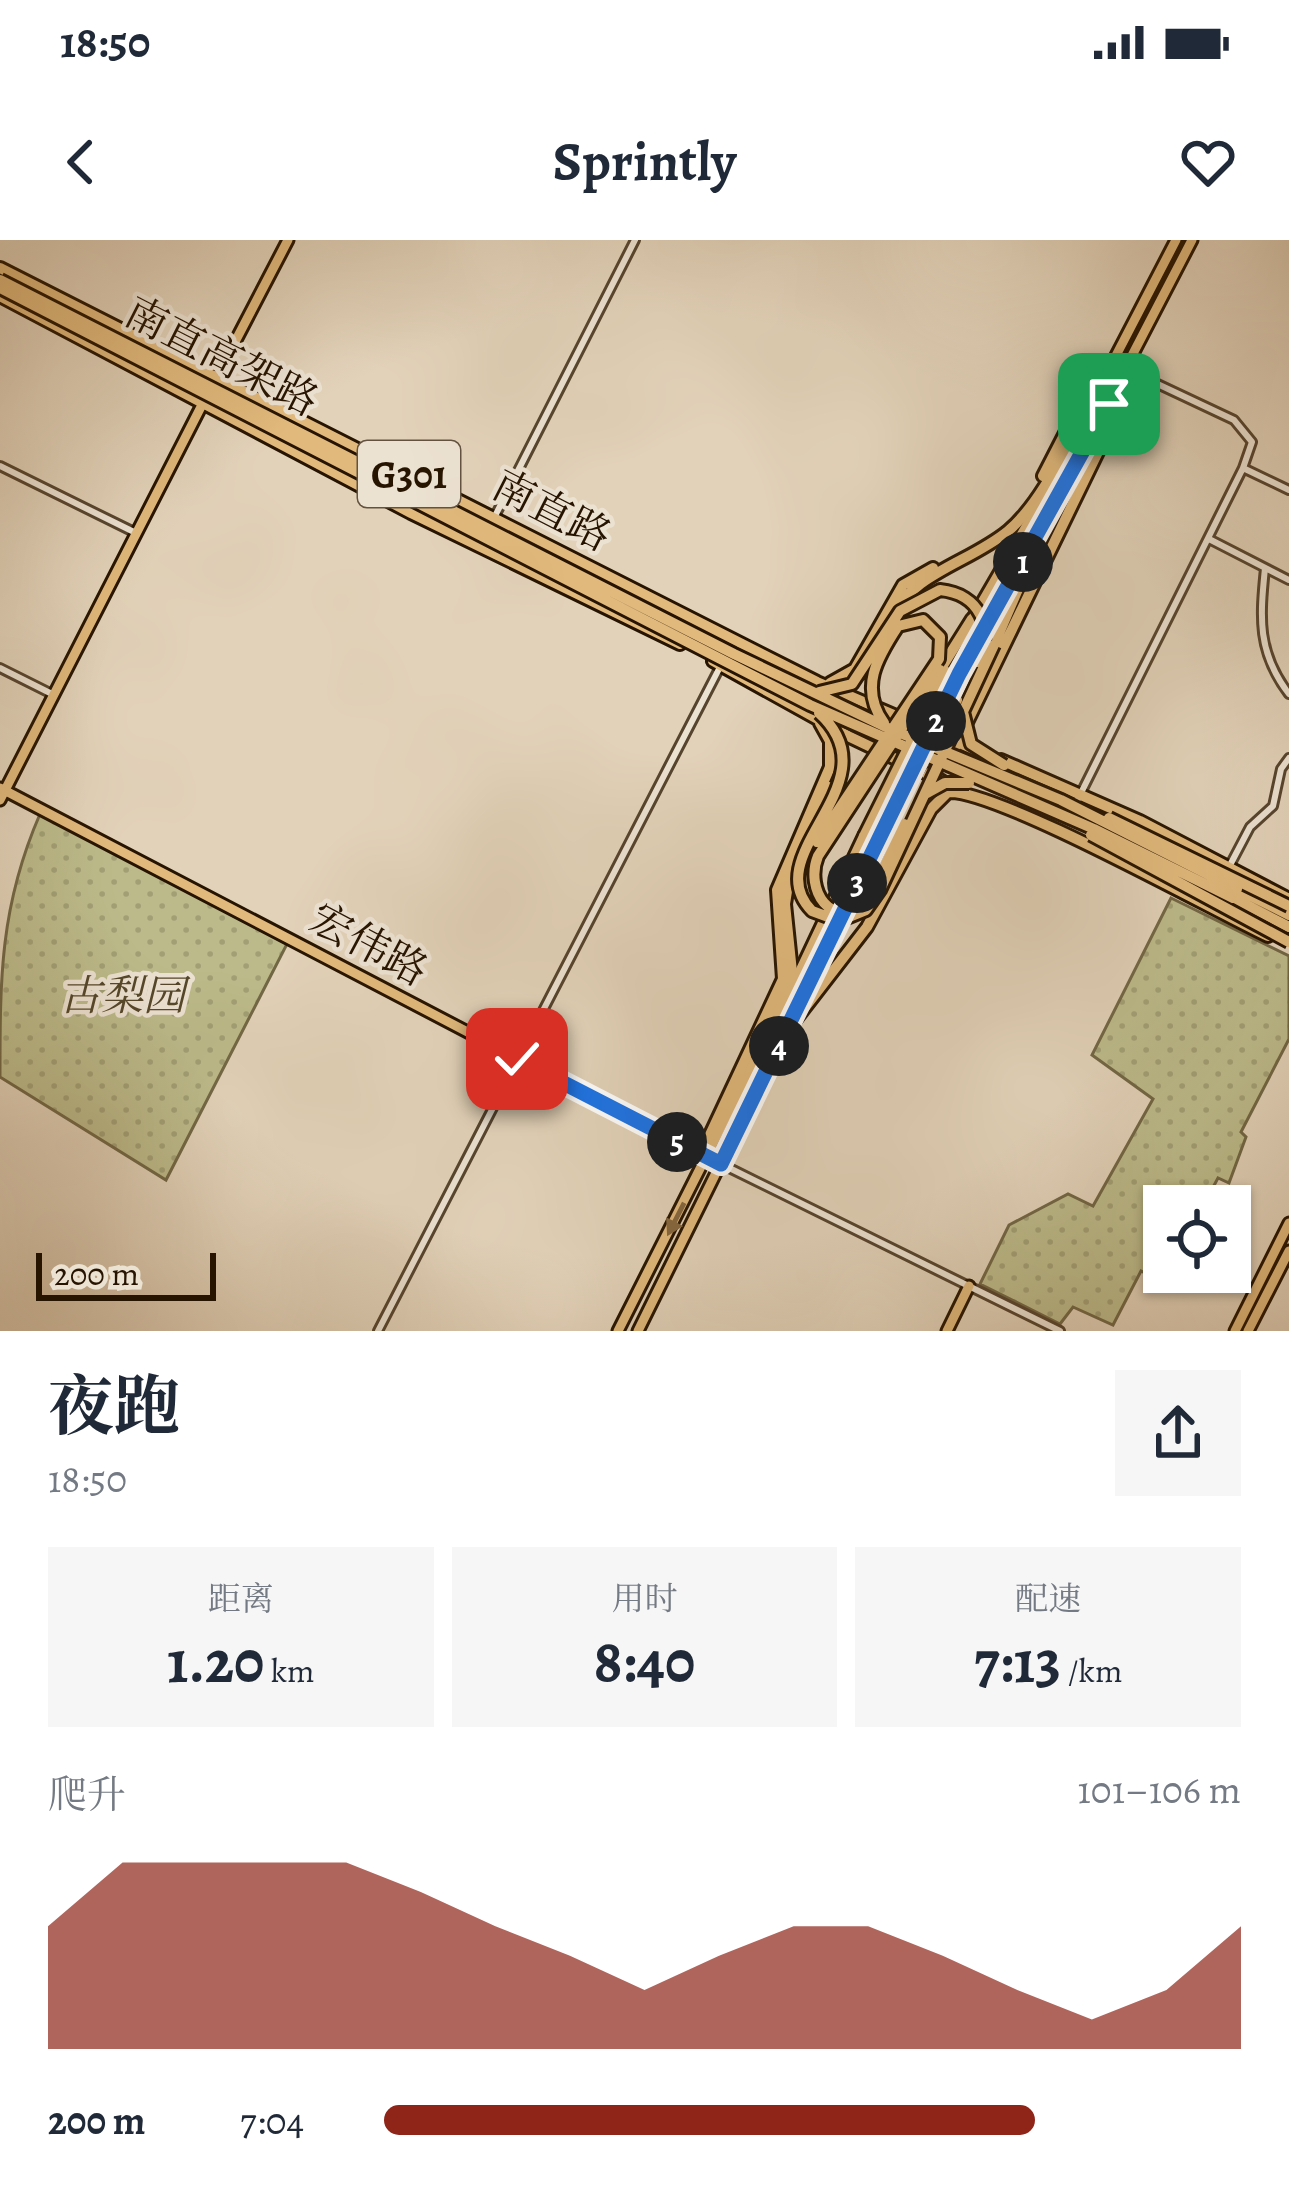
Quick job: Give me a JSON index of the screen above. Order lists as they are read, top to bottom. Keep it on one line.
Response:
{"streets":{"highway":["南直高架路","G301","南直路"],"main road":["宏伟路"]},"crossings":[["南直高架路","南直路"],["G301","南直路"]],"parks":["古梨园"],"scale_bar":"200 m","page":{"status":"18:50","header":"Sprintly","pins":["1","2","3","4","5"],"scale":"200 m","heading":["夜跑","18:50"],"stats":[["距离","1.20 km"],["用时","8:40"],["配速","7:13 /km"]],"chart":["爬升","101–106 m"],"list":[{"name":"200 m","note":"7:04"}]}}
